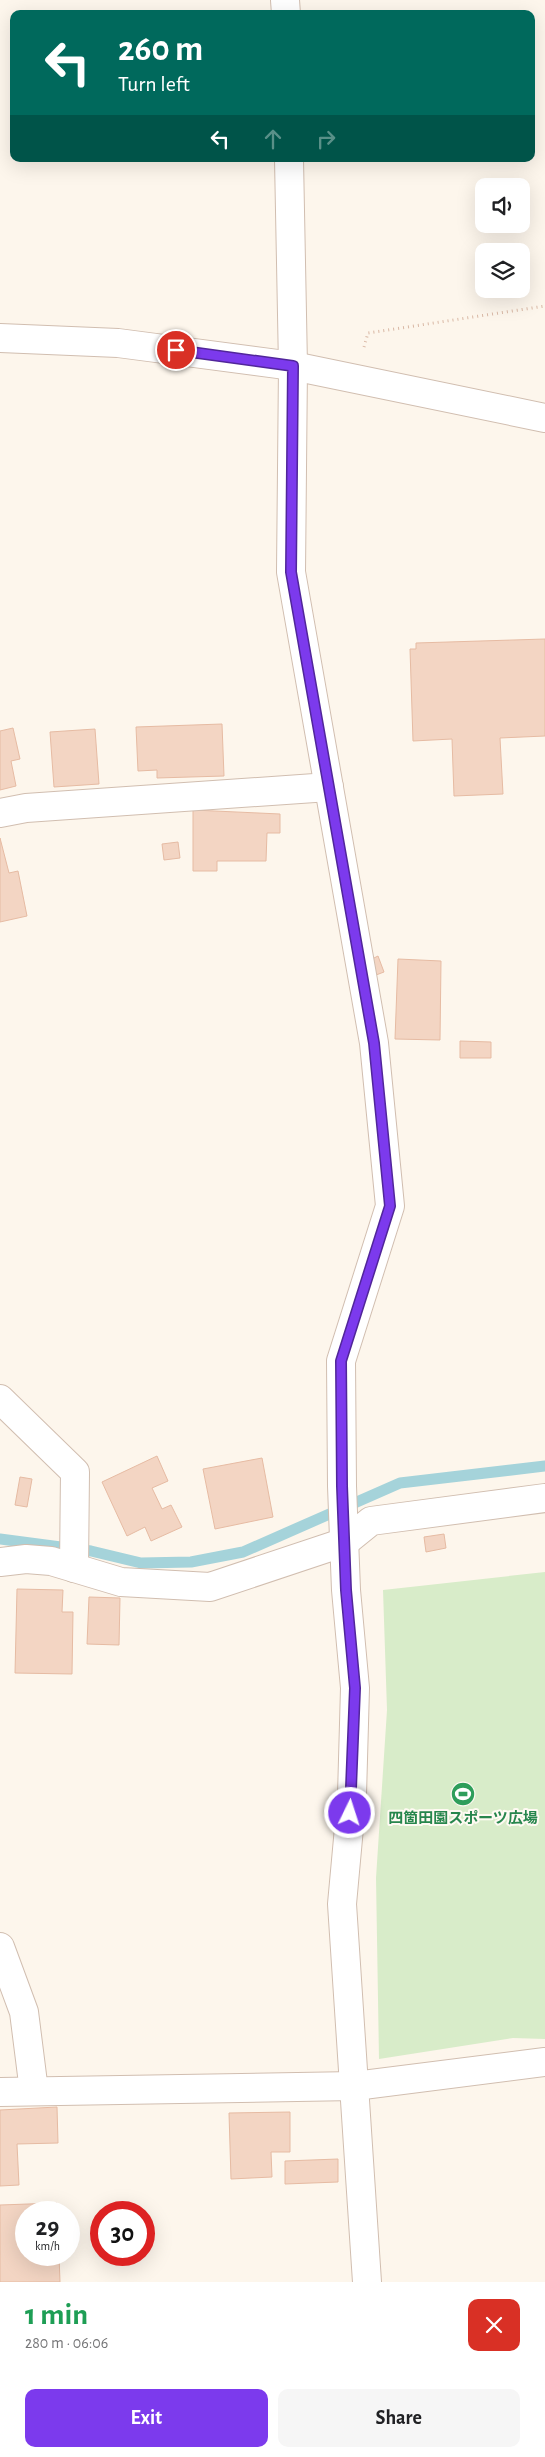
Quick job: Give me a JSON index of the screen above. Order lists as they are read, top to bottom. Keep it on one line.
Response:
{"places":{"sports":["四箇田園スポーツ広場"]},"page":{"turn":["260 m","Turn left"],"speed":"29 km/h","limit":"30","heading":["1 min","280 m · 06:06"],"buttons":["Exit","Share"]}}
